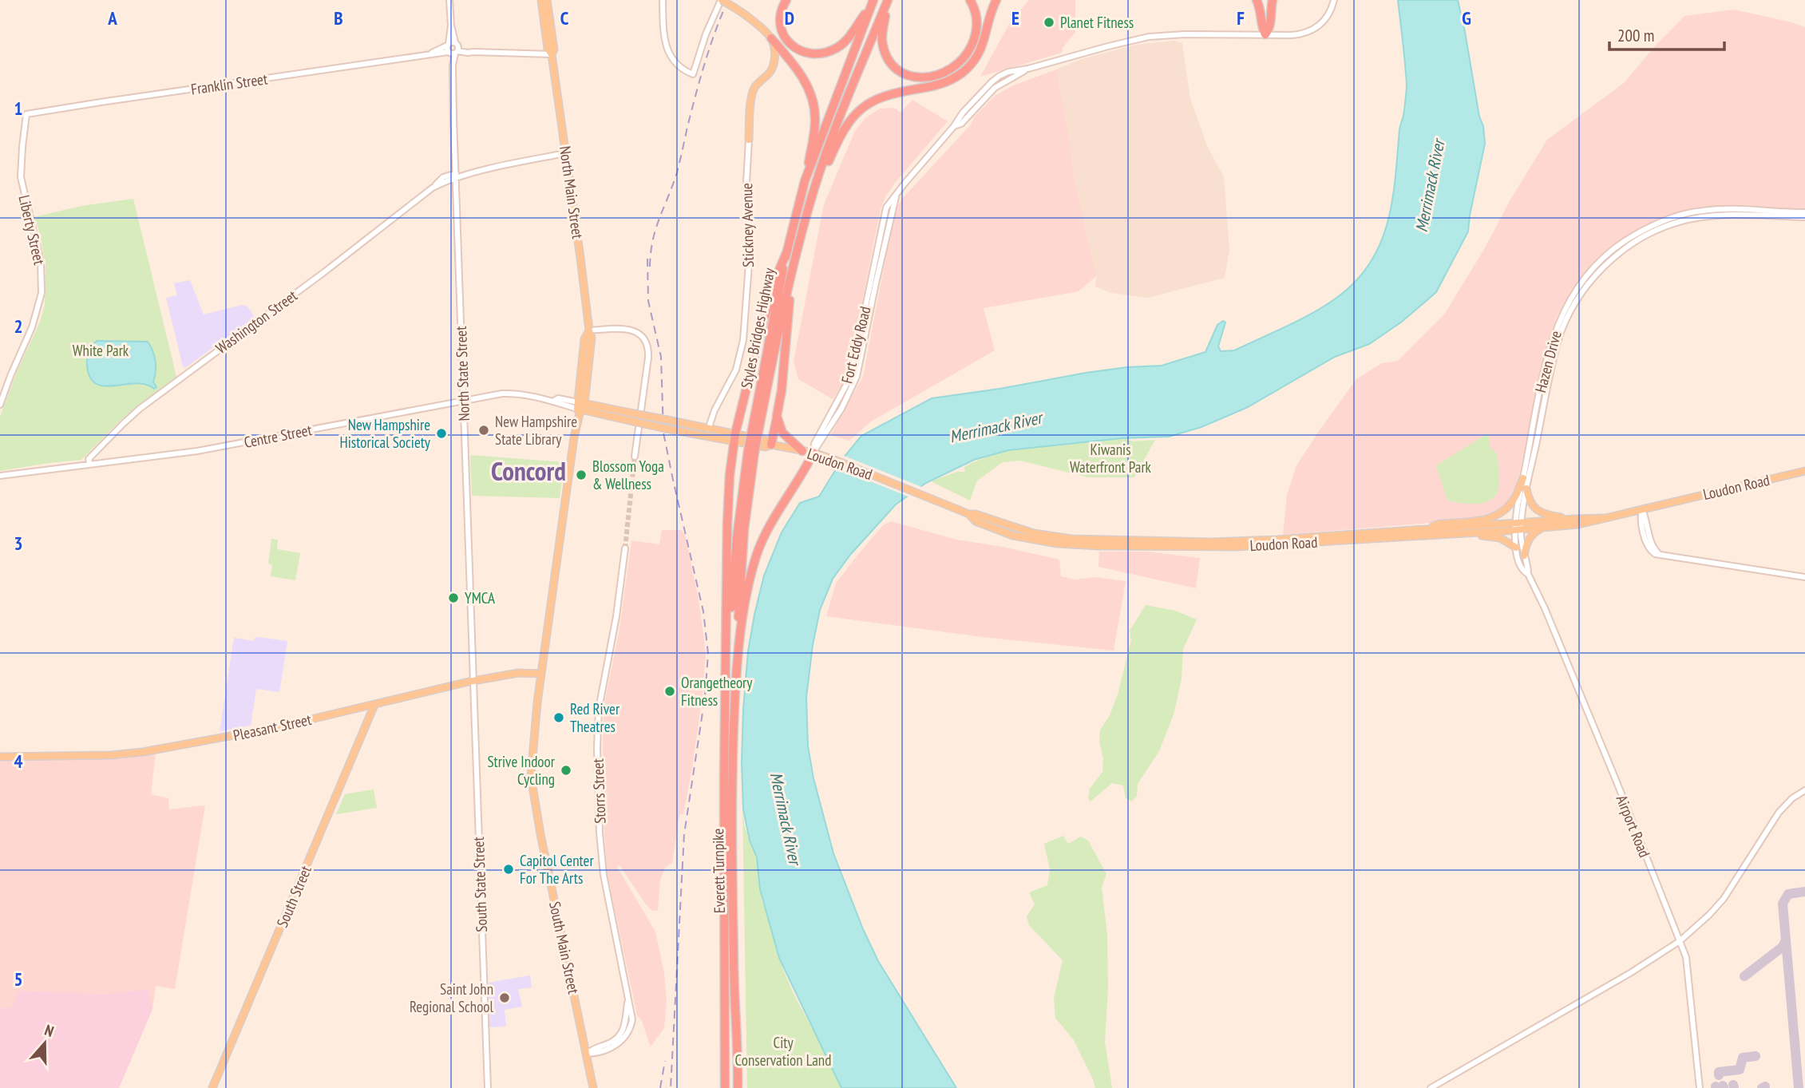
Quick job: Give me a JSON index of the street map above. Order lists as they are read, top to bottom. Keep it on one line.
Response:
{"streets":{"highway":["Styles Bridges Highway","Everett Turnpike"],"main road":["North Main Street","Loudon Road","Pleasant Street","South Street","South Main Street"],"street":["Franklin Street","Stickney Avenue","Liberty Street","Washington Street","Fort Eddy Road","Hazen Drive","North State Street","Centre Street","Storrs Street","Airport Road","South State Street"]},"crossings":[["Franklin Street","North Main Street"],["Franklin Street","Liberty Street"],["Franklin Street","North State Street"],["North Main Street","Washington Street"],["North Main Street","Centre Street"],["North Main Street","Loudon Road"],["North Main Street","Pleasant Street"],["North Main Street","South Main Street"],["Stickney Avenue","Loudon Road"],["Washington Street","North State Street"],["Washington Street","Centre Street"],["Styles Bridges Highway","Everett Turnpike"],["Fort Eddy Road","Loudon Road"],["Hazen Drive","Loudon Road"],["Hazen Drive","Airport Road"],["North State Street","Centre Street"],["North State Street","Pleasant Street"],["North State Street","South State Street"],["Centre Street","Loudon Road"],["Loudon Road","Airport Road"],["Pleasant Street","South State Street"],["Pleasant Street","South Street"],["Pleasant Street","South Main Street"],["Storrs Street","South Main Street"]],"districts":["Concord"],"water":["Merrimack River"],"parks":["White Park","Kiwanis Waterfront Park","City Conservation Land"],"places":["Planet Fitness","New Hampshire State Library","New Hampshire Historical Society","Blossom Yoga & Wellness","YMCA","Orangetheory Fitness","Red River Theatres","Strive Indoor Cycling","Capitol Center For The Arts","Saint John Regional School"],"scale_bar":"200 m","north":"top","grid":{"columns":["A","B","C","D","E","F","G"],"rows":["1","2","3","4","5"]}}
